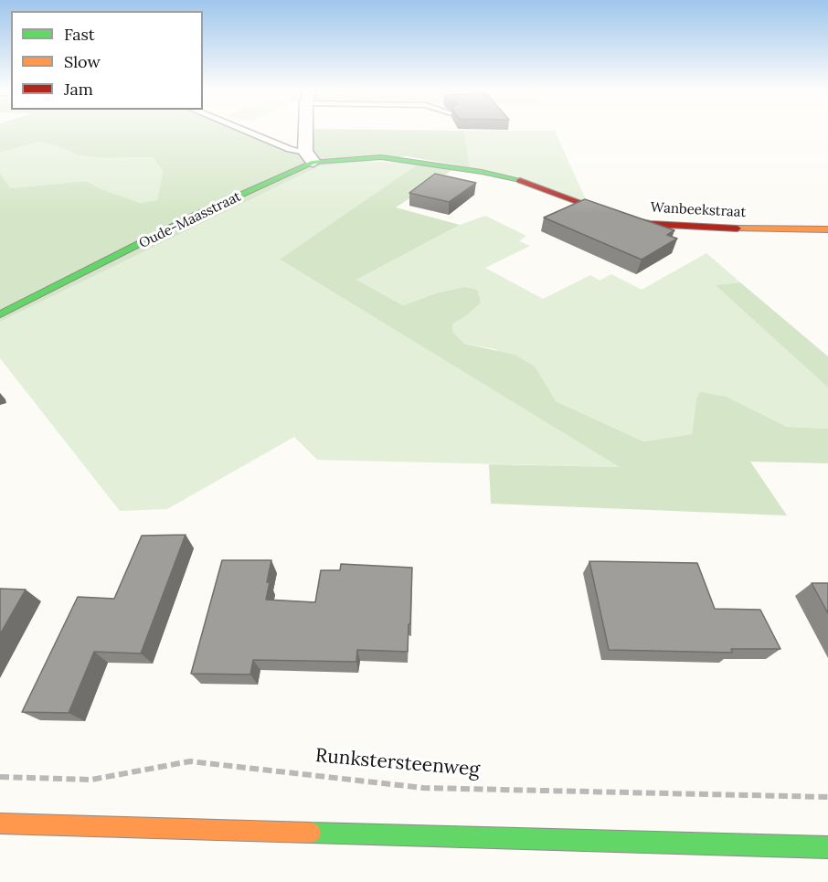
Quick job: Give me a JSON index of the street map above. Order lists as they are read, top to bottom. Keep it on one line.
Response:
{"streets":{"street":["Wanbeekstraat","Oude-Maasstraat"],"path":["Runkstersteenweg"]},"crossings":[["Wanbeekstraat","Oude-Maasstraat"]],"legend":["Fast","Slow","Jam"]}
